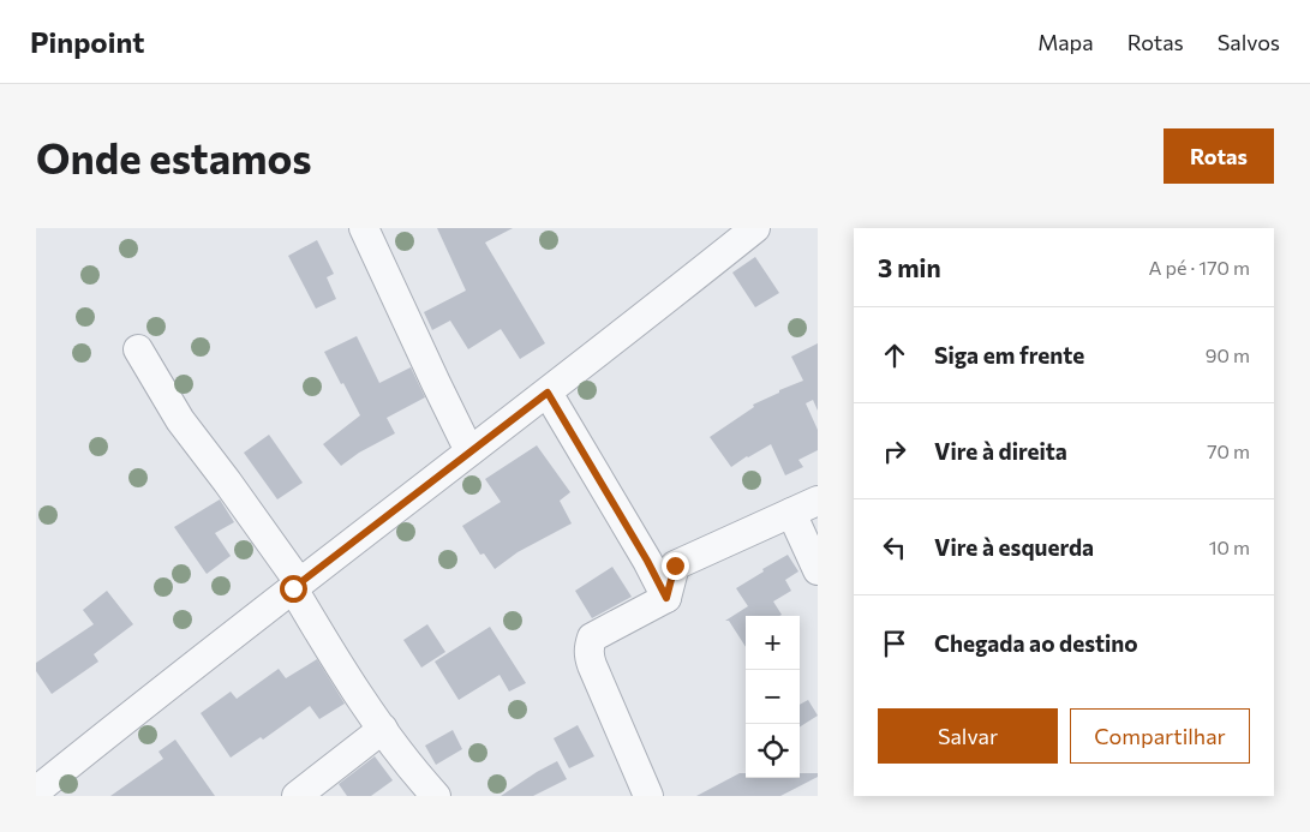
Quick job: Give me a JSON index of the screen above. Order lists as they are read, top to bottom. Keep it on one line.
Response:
{"page":{"header":"Pinpoint","nav":["Mapa","Rotas","Salvos"],"buttons":["Rotas",["Salvar","Compartilhar"]],"title":"Onde estamos","heading":["3 min","A pé · 170 m"],"list":[["Siga em frente","90 m"],["Vire à direita","70 m"],["Vire à esquerda","10 m"],"Chegada ao destino"],"map_buttons":["+","−"]}}
